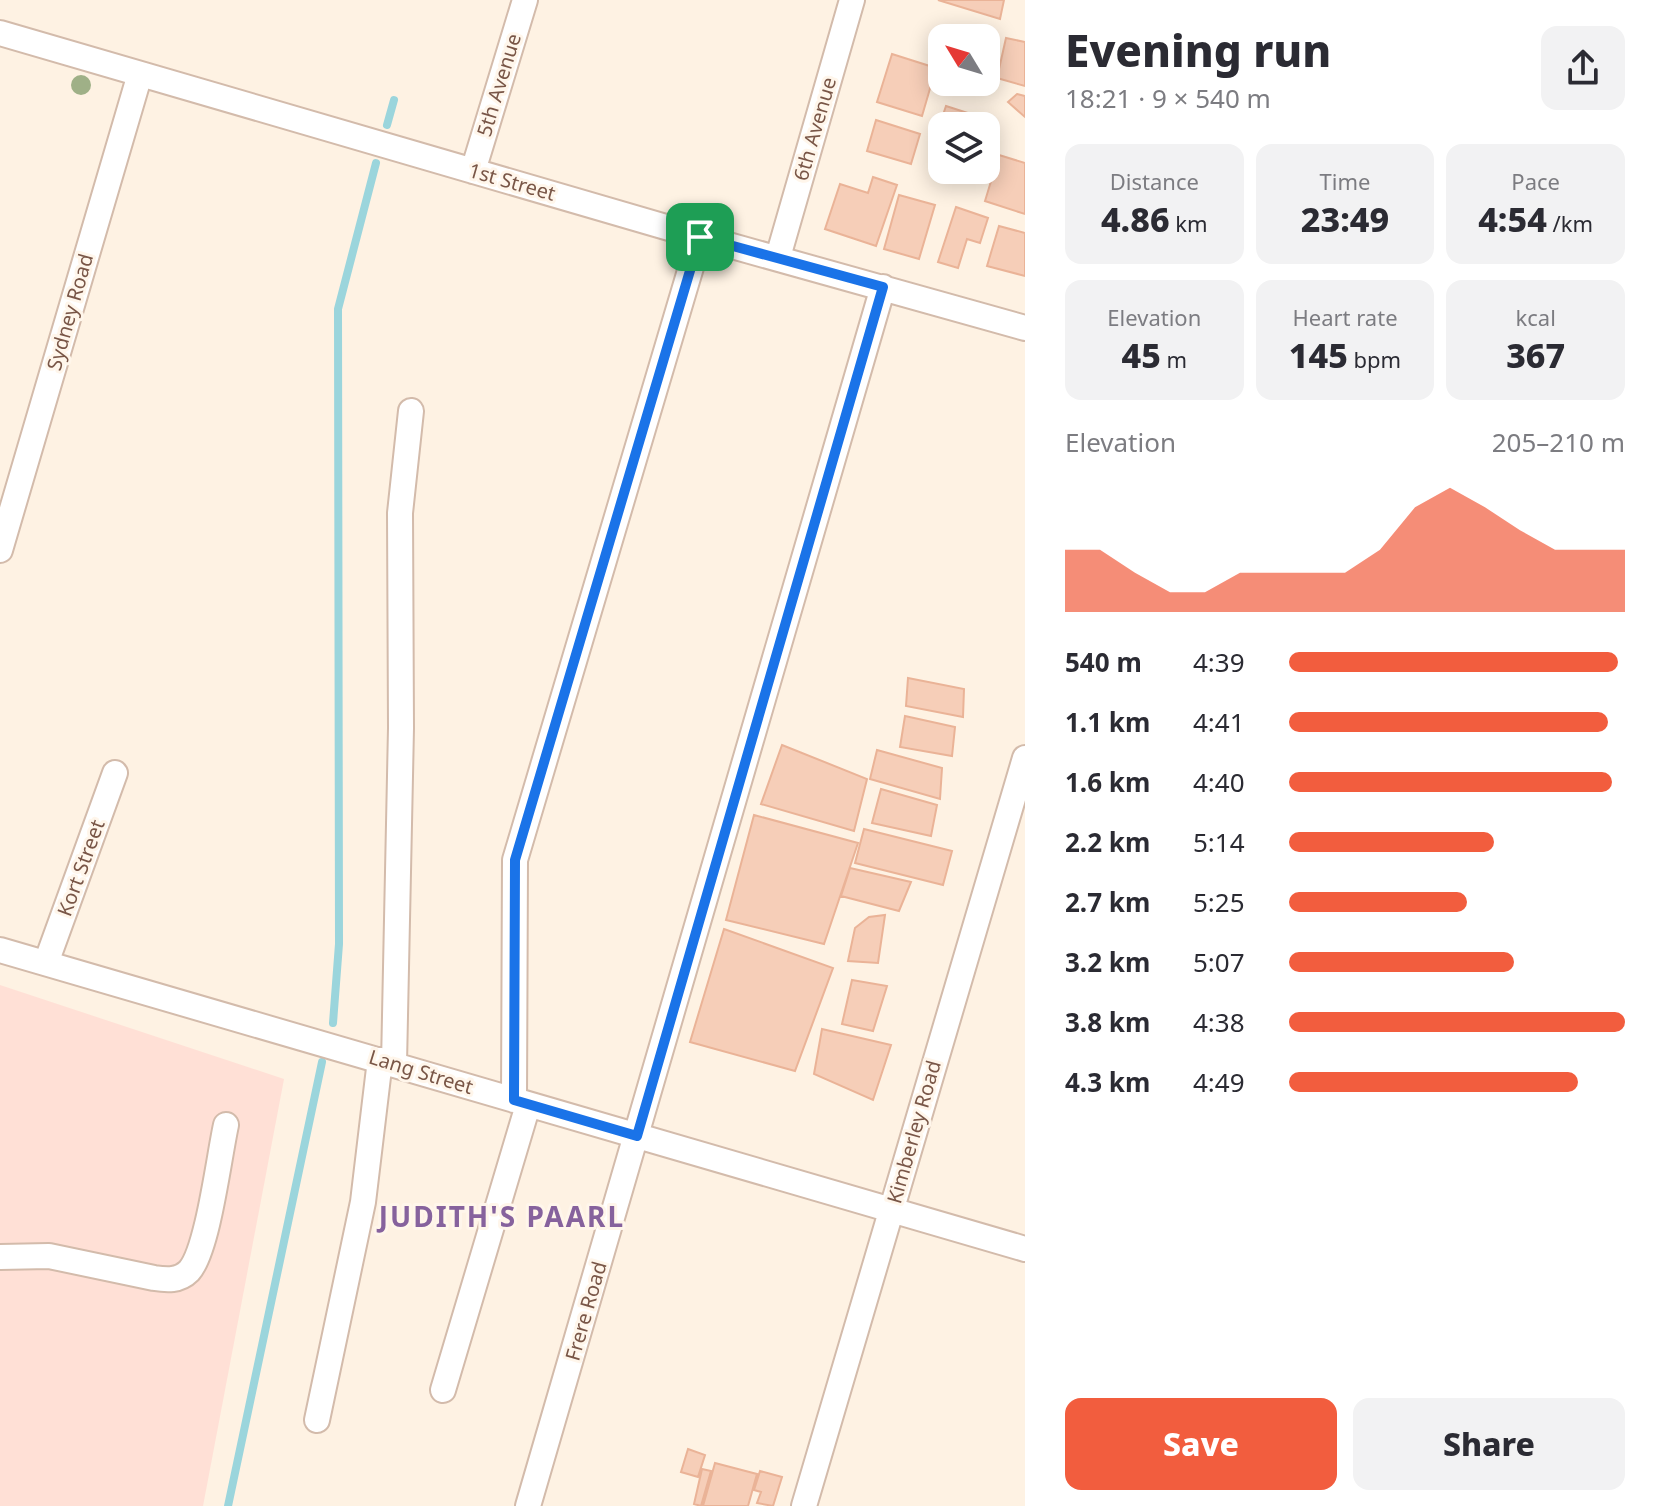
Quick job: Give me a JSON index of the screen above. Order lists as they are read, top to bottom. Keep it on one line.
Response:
{"streets":{"street":["5th Avenue","6th Avenue","1st Street","Sydney Road","Kort Street","Lang Street","Kimberley Road","Frere Road"]},"crossings":[["5th Avenue","1st Street"],["6th Avenue","1st Street"],["1st Street","Sydney Road"],["1st Street","Frere Road"],["Kort Street","Lang Street"],["Lang Street","Kimberley Road"],["Lang Street","Frere Road"]],"districts":["JUDITH'S PAARL"],"north":"top left","page":{"heading":["Evening run","18:21 · 9 × 540 m"],"stats":[["Distance","4.86 km"],["Time","23:49"],["Pace","4:54 /km"],["Elevation","45 m"],["Heart rate","145 bpm"],["kcal","367"]],"chart":["Elevation","205–210 m"],"list":[{"name":"540 m","note":"4:39"},{"name":"1.1 km","note":"4:41"},{"name":"1.6 km","note":"4:40"},{"name":"2.2 km","note":"5:14"},{"name":"2.7 km","note":"5:25"},{"name":"3.2 km","note":"5:07"},{"name":"3.8 km","note":"4:38"},{"name":"4.3 km","note":"4:49"}],"buttons":["Save","Share"]}}
